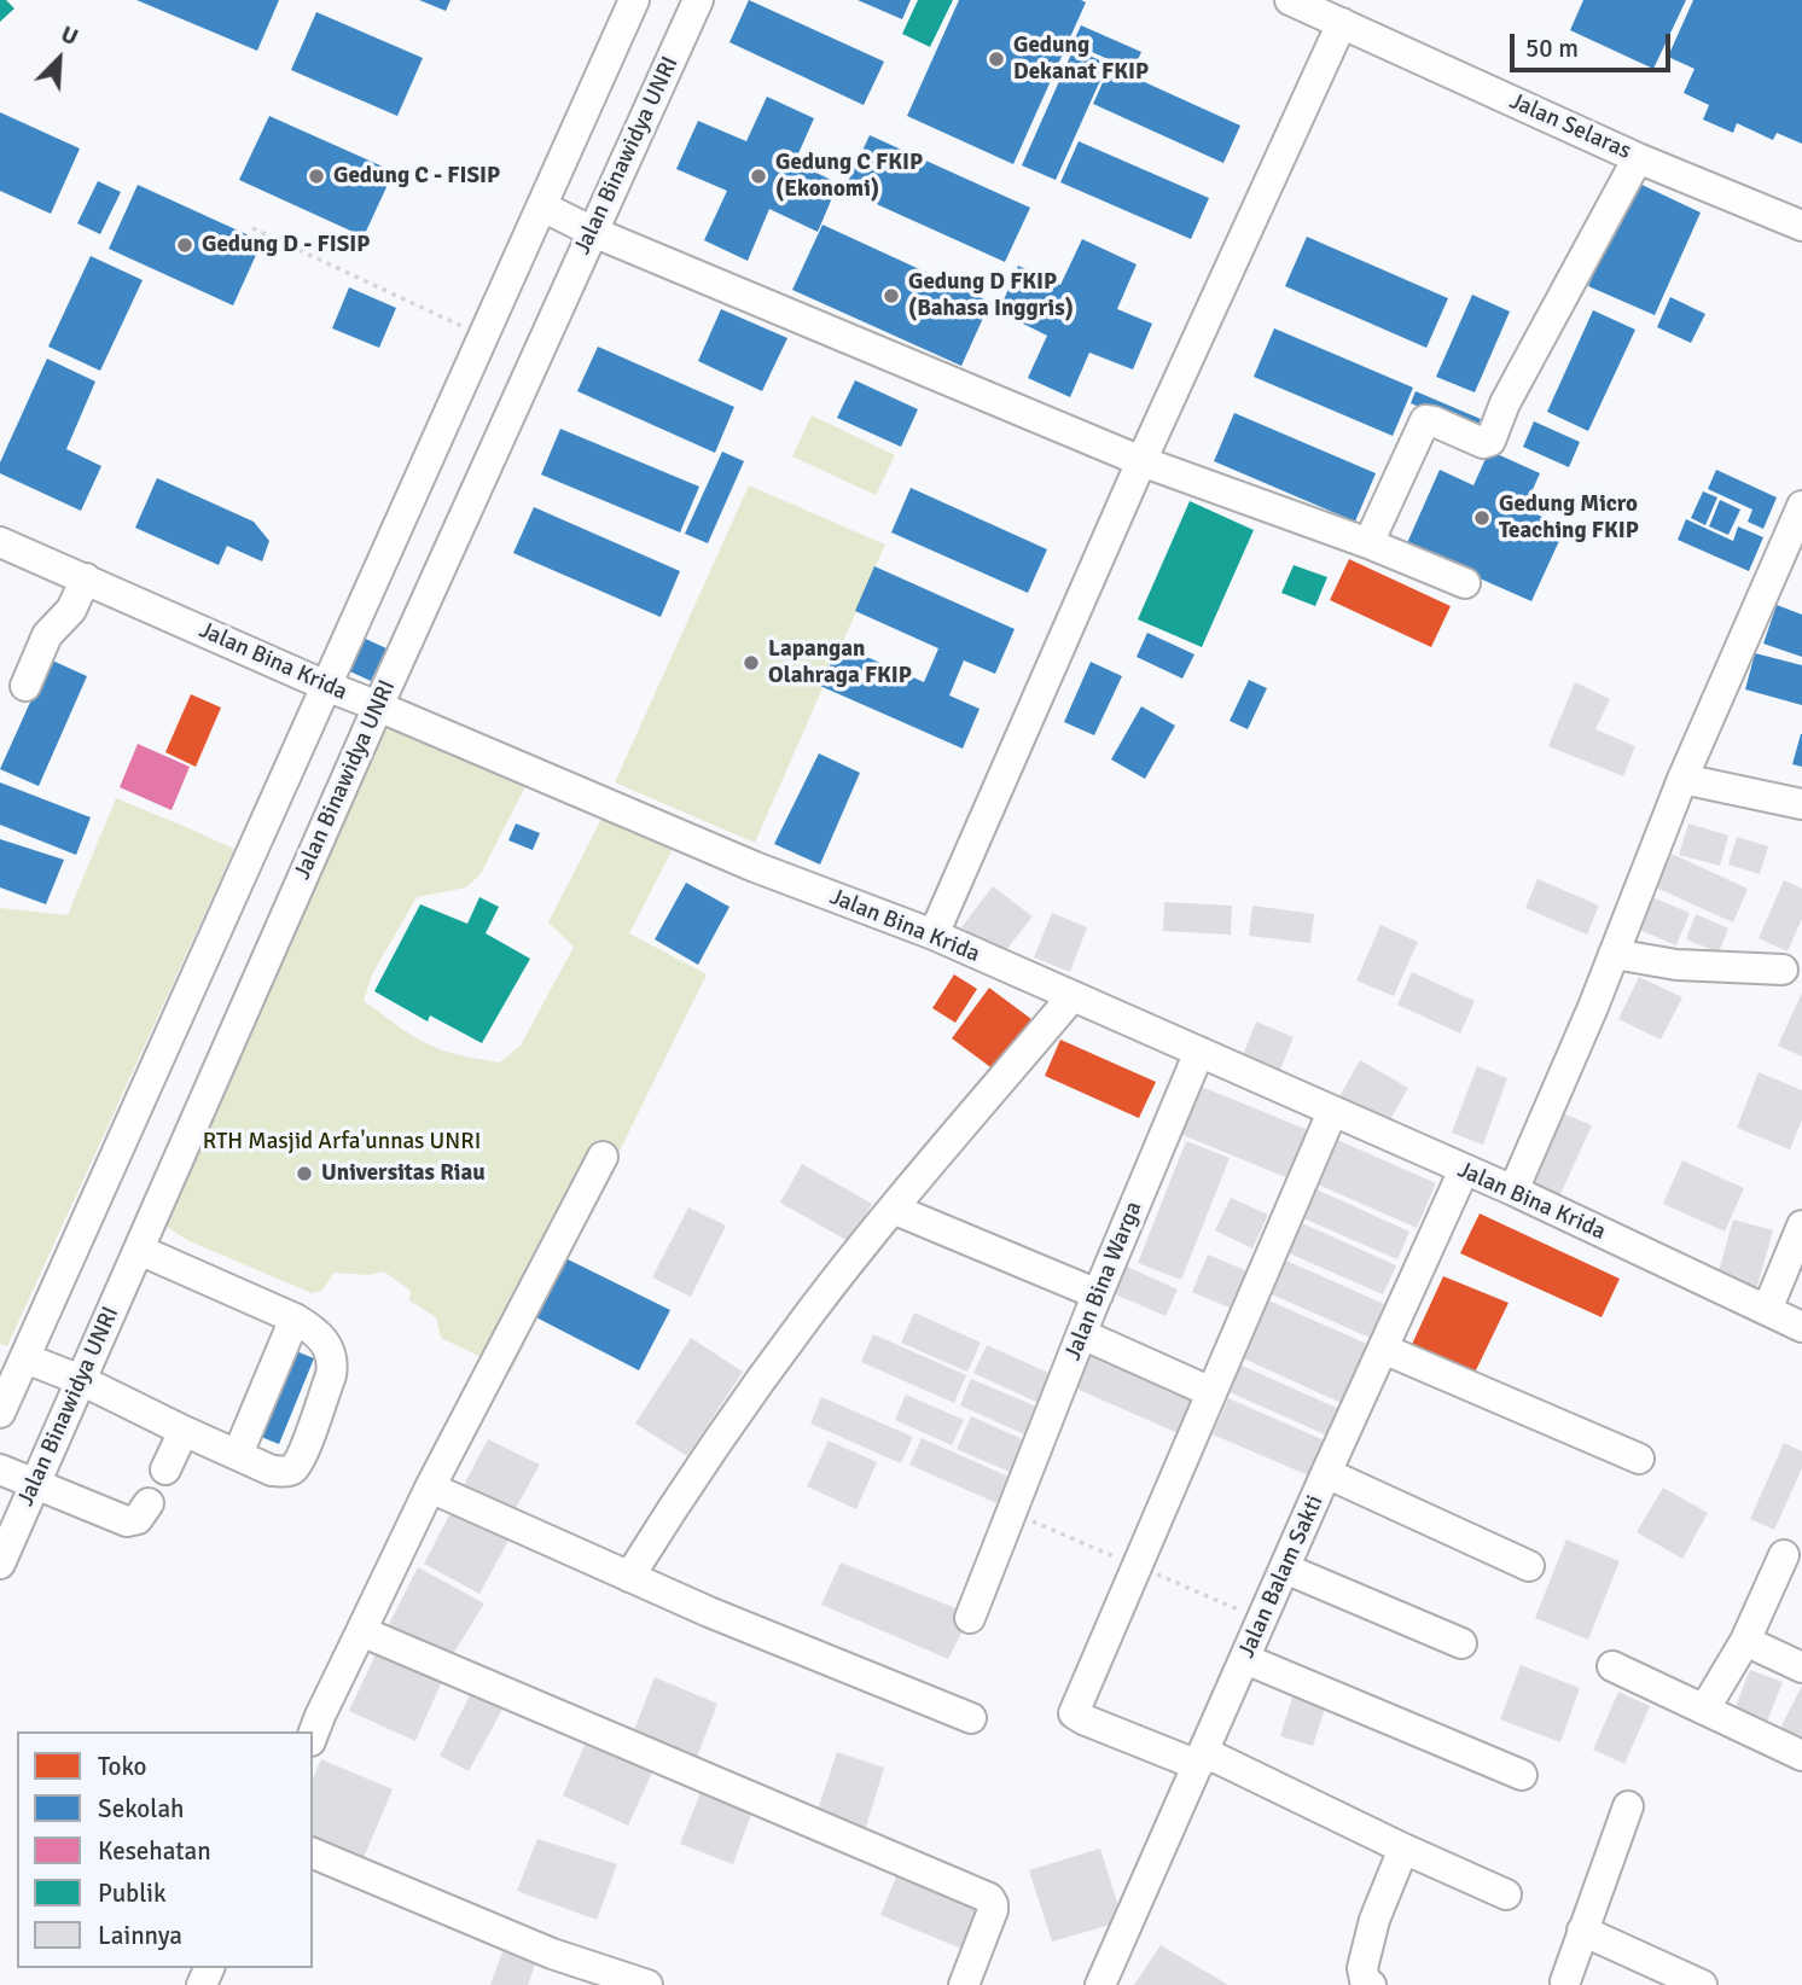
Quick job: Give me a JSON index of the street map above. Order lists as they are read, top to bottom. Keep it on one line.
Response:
{"streets":{"street":["Jalan Selaras","Jalan Binawidya UNRI","Jalan Bina Krida","Jalan Bina Warga","Jalan Balam Sakti"]},"crossings":[["Jalan Binawidya UNRI","Jalan Bina Krida"],["Jalan Bina Krida","Jalan Bina Warga"],["Jalan Bina Krida","Jalan Balam Sakti"]],"parks":["RTH Masjid Arfa'unnas UNRI"],"places":["Gedung Dekanat FKIP","Gedung C - FISIP","Gedung C FKIP (Ekonomi)","Gedung D - FISIP","Gedung D FKIP (Bahasa Inggris)","Gedung Micro Teaching FKIP","Lapangan Olahraga FKIP","Universitas Riau"],"legend":["Toko","Sekolah","Kesehatan","Publik","Lainnya"],"scale_bar":"50 m","north":"top right"}
